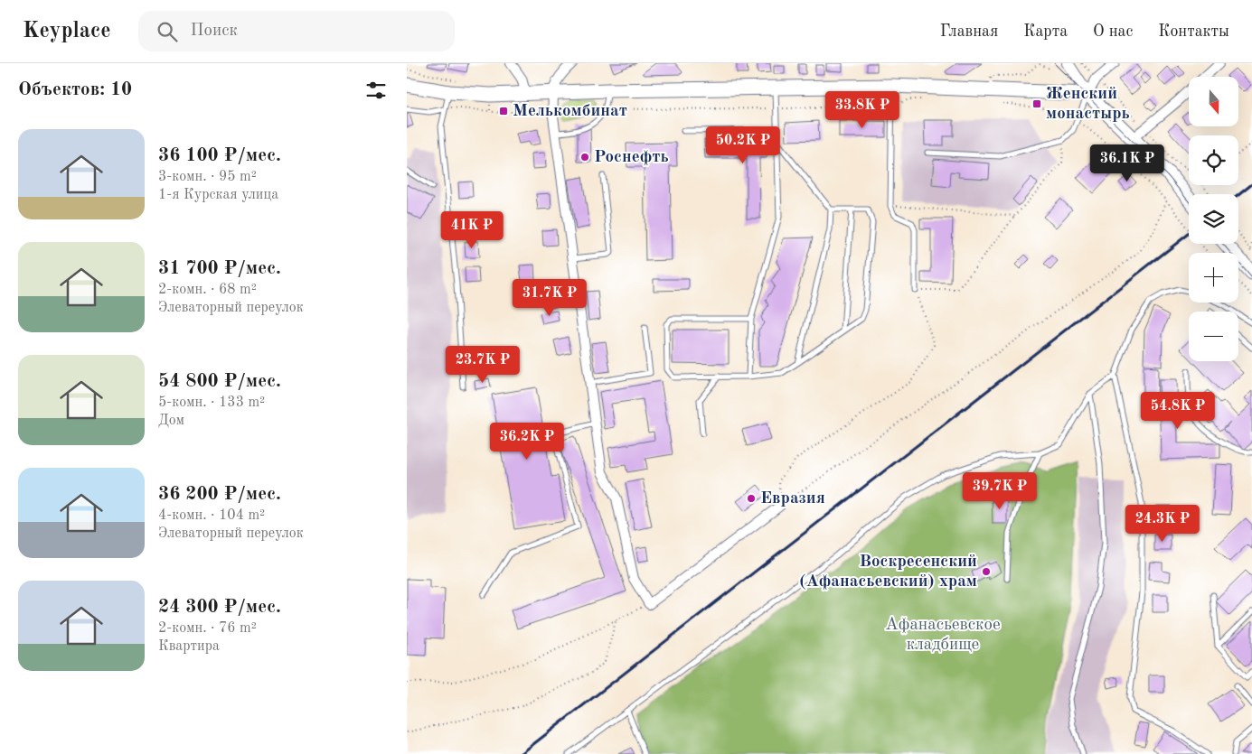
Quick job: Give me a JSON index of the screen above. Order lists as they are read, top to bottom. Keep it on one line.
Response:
{"parks":["Афанасьевское кладбище"],"places":{"transit":["Женский монастырь","Мелькомбинат"],"other":["Роснефть","Евразия","Воскресенский (Афанасьевский) храм"]},"north":"bottom","page":{"header":"Keyplace","search":"Поиск","nav":["Главная","Карта","О нас","Контакты"],"heading":"Объектов: 10","map_buttons":["+","−"],"price":["33.8K ₽","50.2K ₽","36.1K ₽","41K ₽","31.7K ₽","23.7K ₽","54.8K ₽","36.2K ₽","39.7K ₽","24.3K ₽"],"list":[{"name":"36 100 ₽/мес.","note":"3-комн. · 95 m² · 1-я Курская улица"},{"name":"31 700 ₽/мес.","note":"2-комн. · 68 m² · Элеваторный переулок"},{"name":"54 800 ₽/мес.","note":"5-комн. · 133 m² · Дом"},{"name":"36 200 ₽/мес.","note":"4-комн. · 104 m² · Элеваторный переулок"},{"name":"24 300 ₽/мес.","note":"2-комн. · 76 m² · Квартира"}]}}
